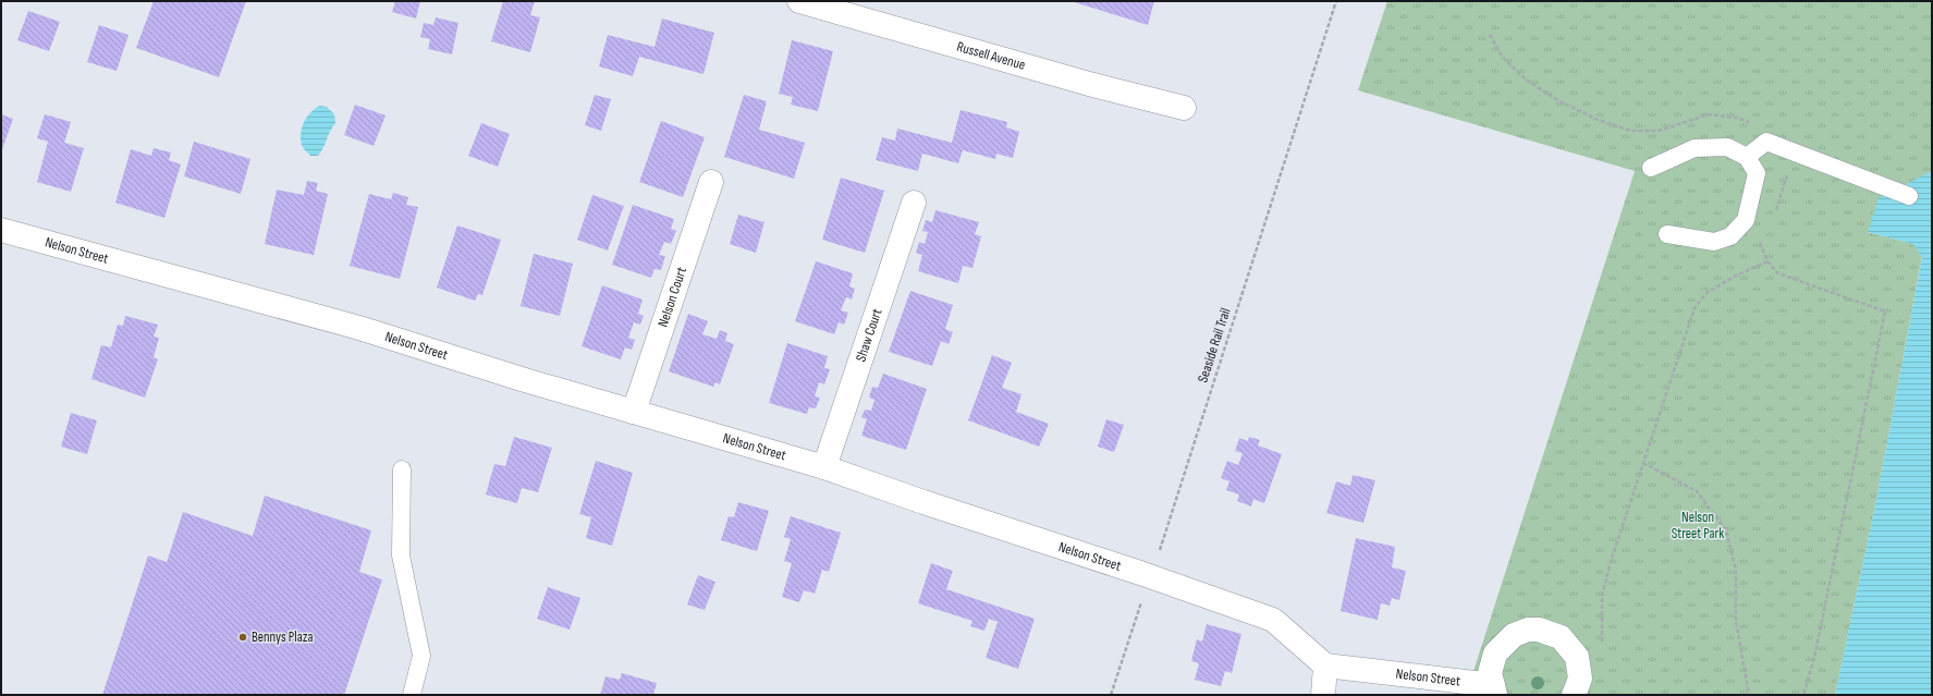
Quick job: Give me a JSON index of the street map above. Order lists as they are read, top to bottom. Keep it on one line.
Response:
{"streets":{"main road":["Russell Avenue","Nelson Street","Nelson Court","Shaw Court"],"path":["Seaside Rail Trail"]},"crossings":[["Nelson Street","Nelson Court"],["Nelson Street","Shaw Court"],["Nelson Street","Seaside Rail Trail"]],"parks":["Nelson Street Park"],"places":["Bennys Plaza"]}
